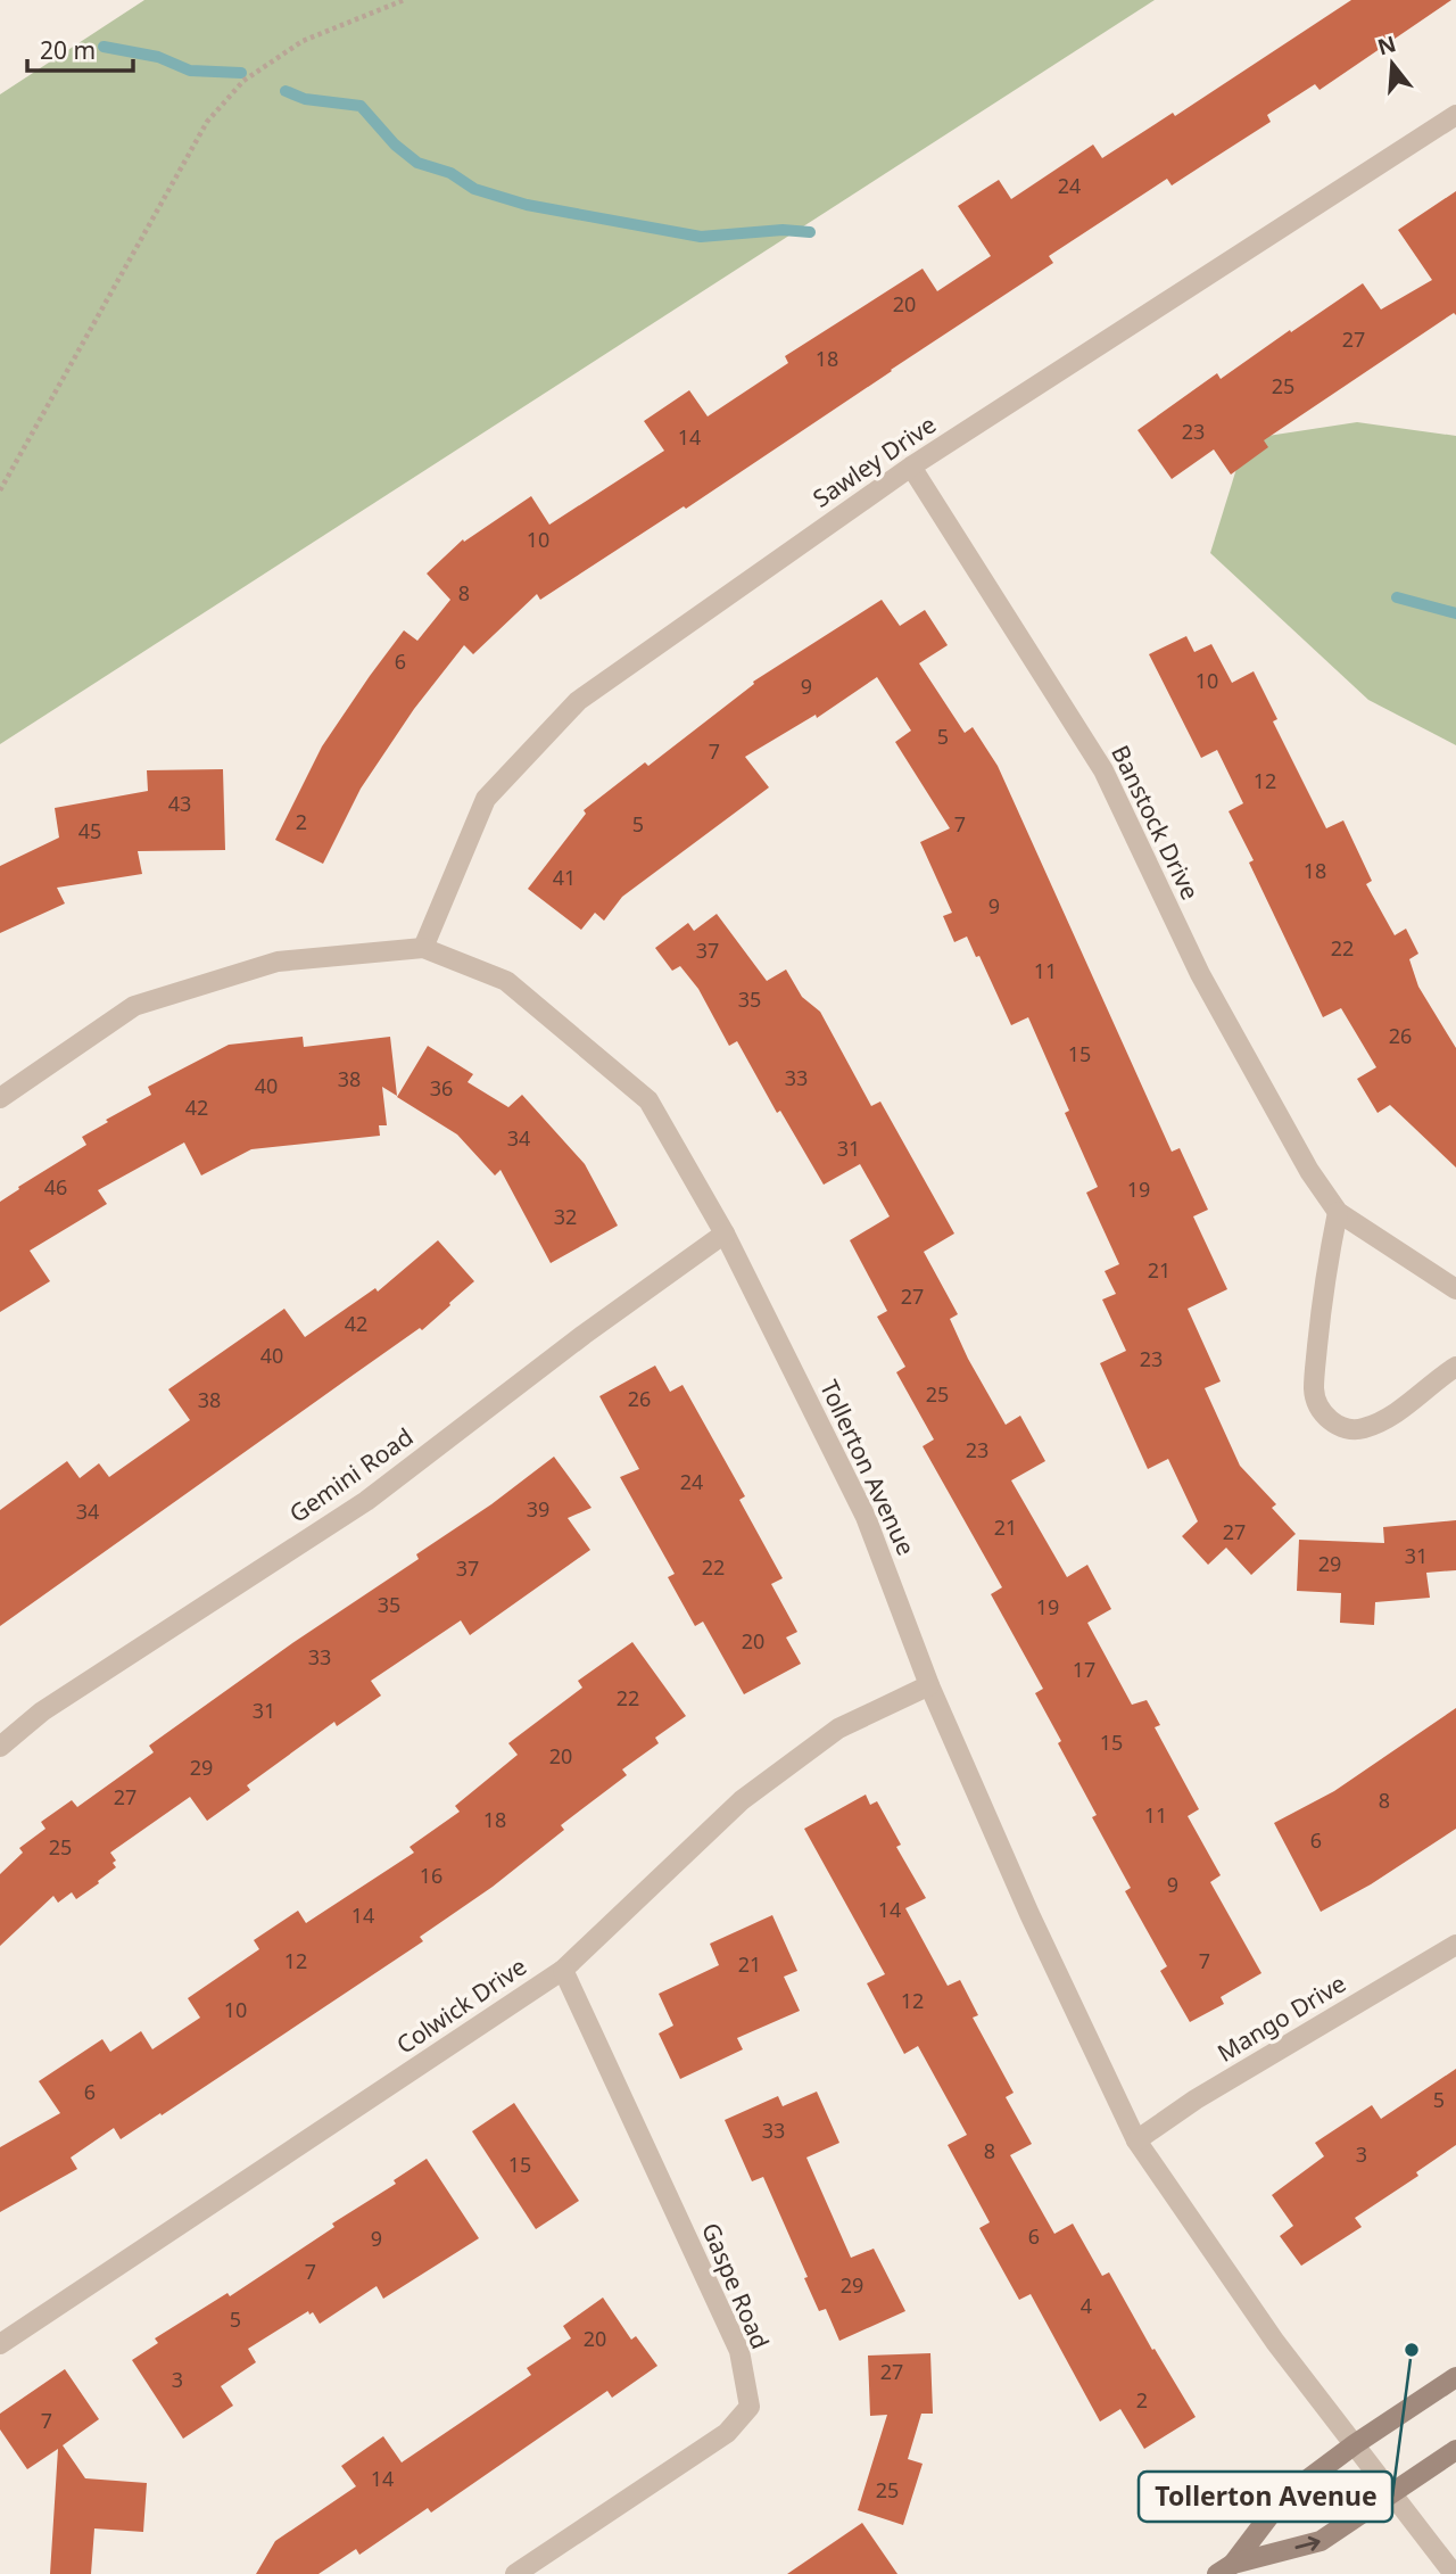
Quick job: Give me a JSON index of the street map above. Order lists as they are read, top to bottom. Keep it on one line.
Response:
{"streets":{"street":["Sawley Drive","Banstock Drive","Tollerton Avenue","Gemini Road","Colwick Drive","Mango Drive","Gaspe Road"]},"crossings":[["Sawley Drive","Banstock Drive"],["Sawley Drive","Tollerton Avenue"],["Tollerton Avenue","Gemini Road"],["Tollerton Avenue","Colwick Drive"],["Tollerton Avenue","Mango Drive"],["Colwick Drive","Gaspe Road"]],"places":["Tollerton Avenue"],"house_numbers":["24","20","27","18","25","23","14","10","8","6","10","9","5","7","12","43","2","5","7","45","18","41","9","22","37","11","35","26","15","33","38","40","36","42","34","31","46","19","32","21","27","42","40","23","25","26","38","23","24","39","34","21","27","31","29","22","37","35","19","20","33","17","22","31","15","20","29","27","8","11","18","6","25","16","9","14","14","12","7","21","12","10","6","5","33","8","3","15","6","9","7","29","4","5","20","27","3","2","7","14","25"],"scale_bar":"20 m","north":"top"}
